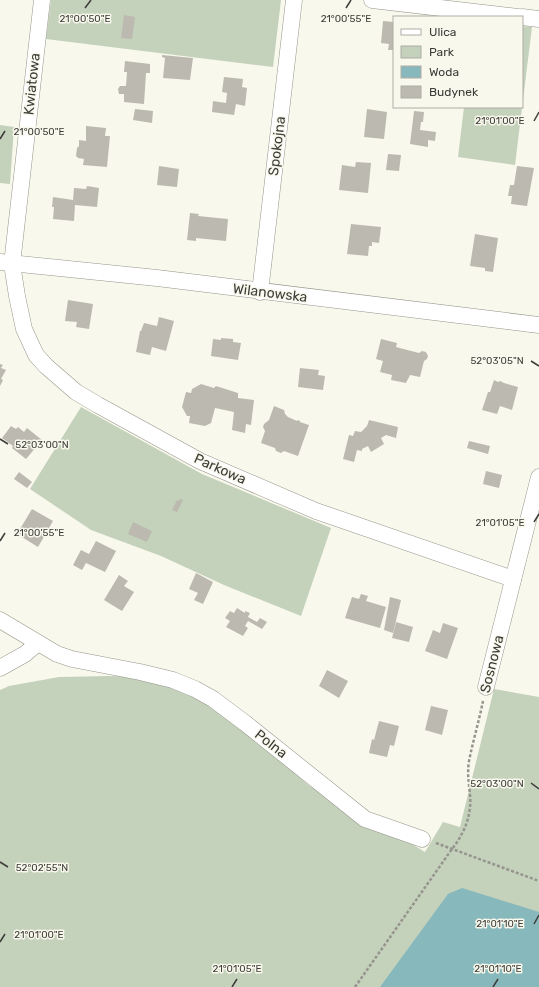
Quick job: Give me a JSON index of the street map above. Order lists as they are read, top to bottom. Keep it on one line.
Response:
{"streets":{"street":["Kwiatowa","Spokojna","Wilanowska","Parkowa","Sosnowa","Polna"]},"crossings":[["Kwiatowa","Wilanowska"],["Kwiatowa","Parkowa"],["Spokojna","Wilanowska"],["Wilanowska","Parkowa"],["Parkowa","Sosnowa"]],"legend":["Ulica","Park","Woda","Budynek"],"coordinates":["21°00'50\"E","21°00'55\"E","21°01'00\"E","52°03'05\"N","52°03'00\"N","21°01'05\"E","52°02'55\"N","21°01'10\"E"]}
